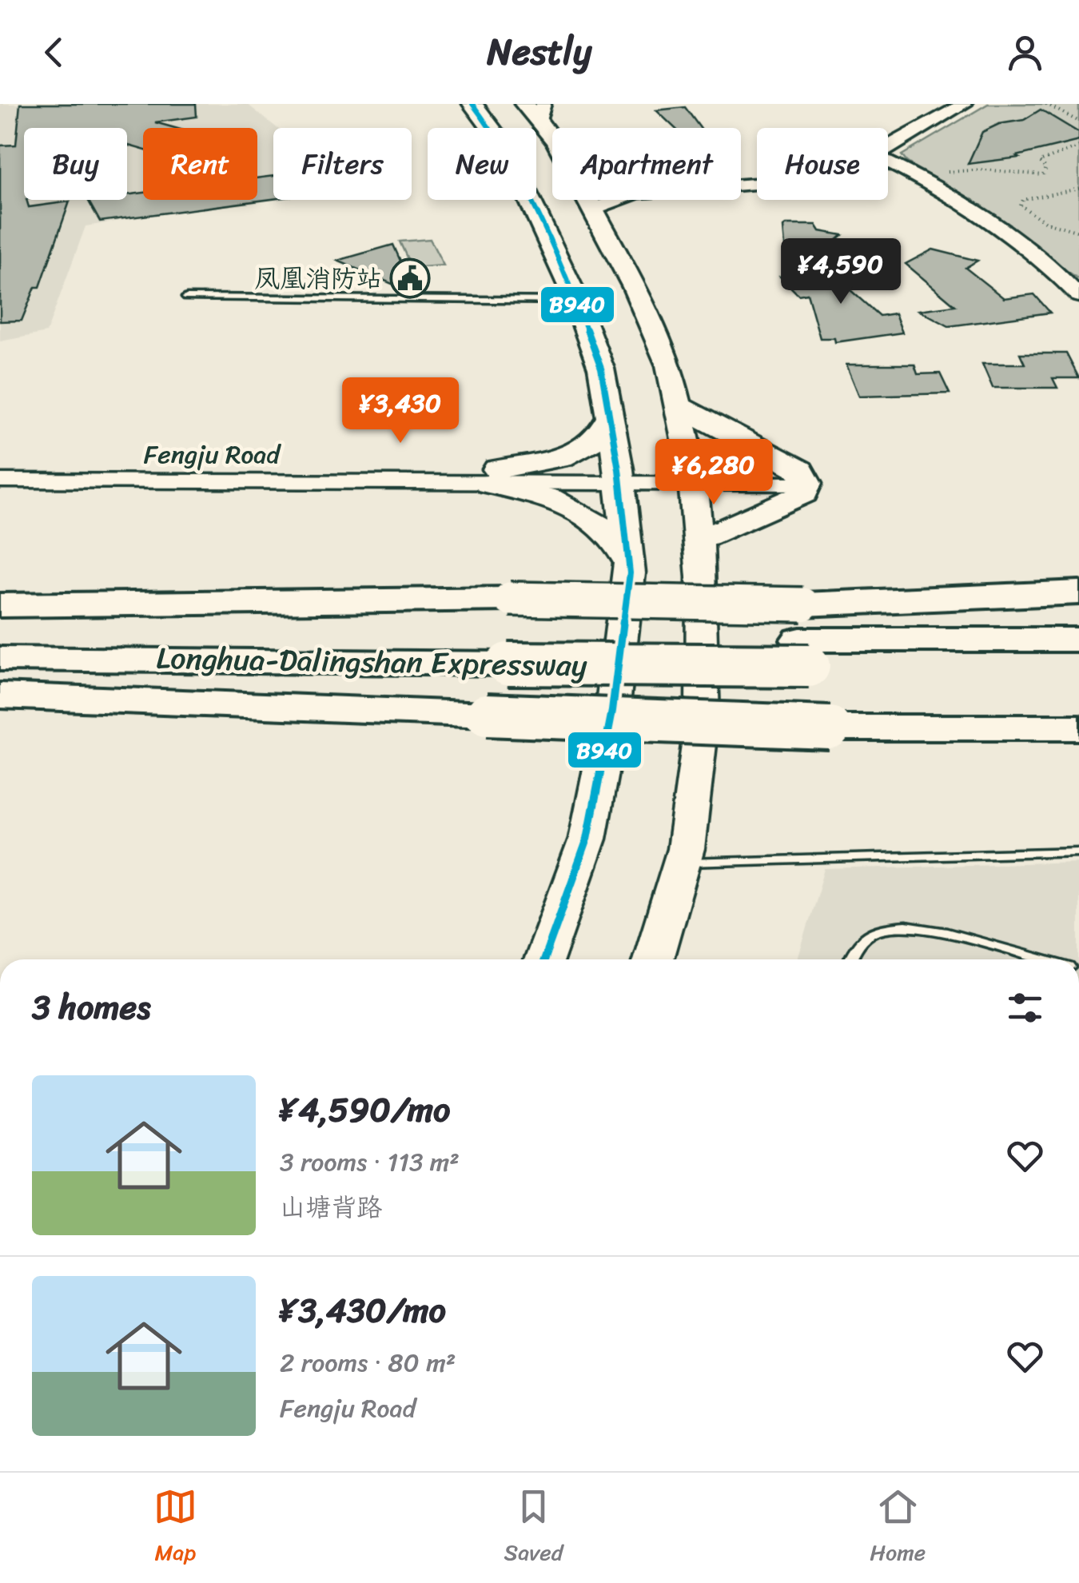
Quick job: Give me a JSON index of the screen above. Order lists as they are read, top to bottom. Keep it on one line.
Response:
{"streets":{"highway":["Longhua-Dalingshan Expressway"],"street":["Fengju Road"]},"places":{"public building":["凤凰消防站"]},"lines":["transit line B940"],"page":{"header":"Nestly","chip":["Buy","Rent","Filters","New","Apartment","House"],"price":["¥4,590","¥3,430","¥6,280"],"heading":"3 homes","list":[{"name":"¥4,590/mo","note":"3 rooms · 113 m² · 山塘背路"},{"name":"¥3,430/mo","note":"2 rooms · 80 m² · Fengju Road"}],"tabs":["Map","Saved","Home"]}}
